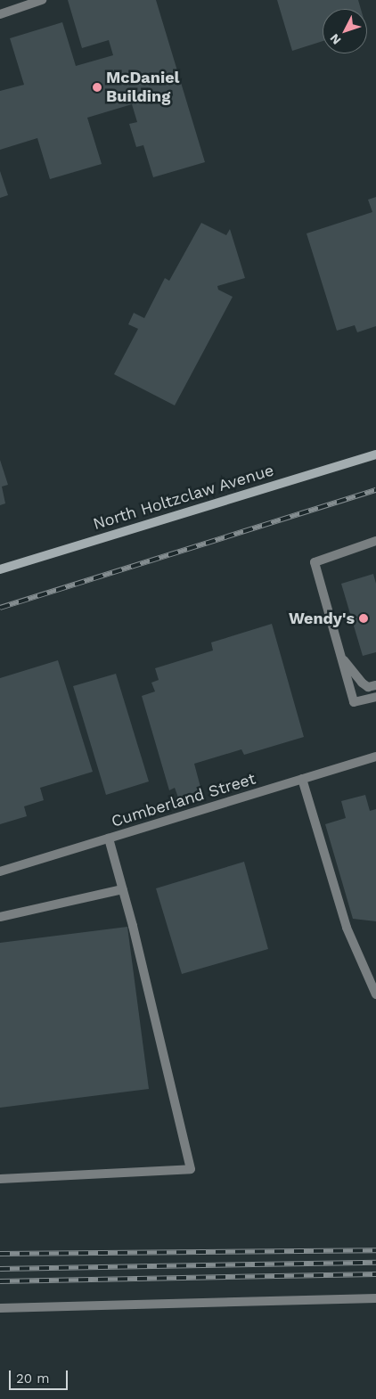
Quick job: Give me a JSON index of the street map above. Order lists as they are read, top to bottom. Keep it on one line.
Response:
{"streets":{"main road":["North Holtzclaw Avenue"],"street":["Cumberland Street"]},"places":["McDaniel Building","Wendy's"],"scale_bar":"20 m","north":"bottom left"}
